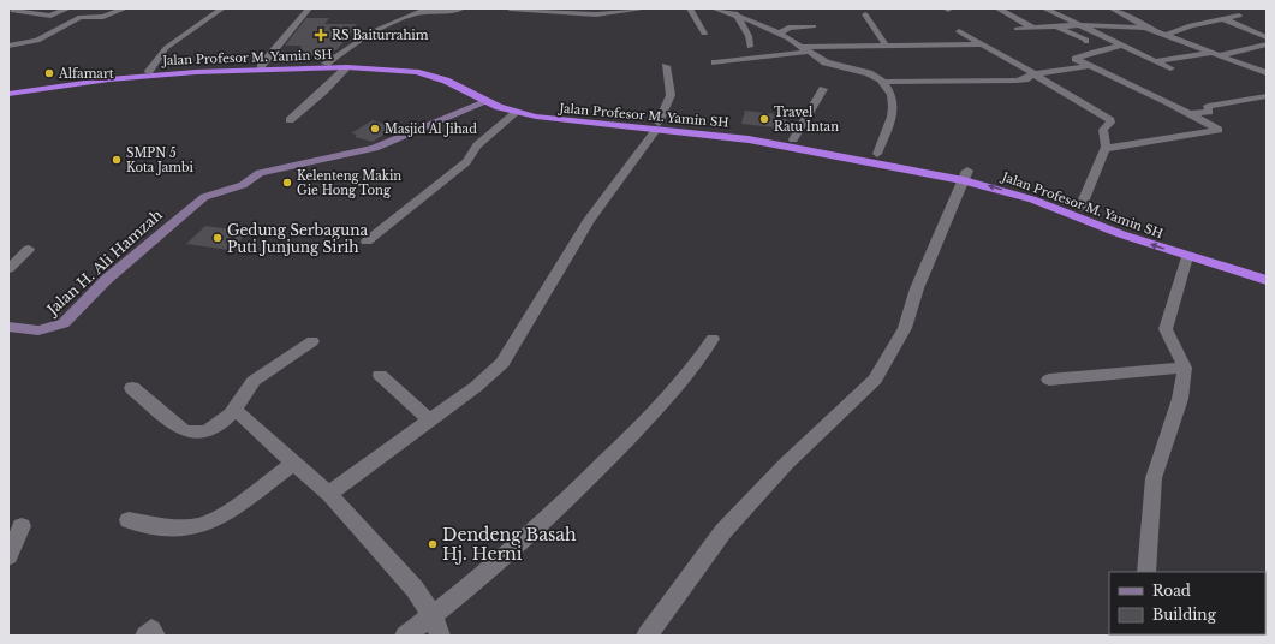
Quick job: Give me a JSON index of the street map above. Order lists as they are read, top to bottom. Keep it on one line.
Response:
{"streets":{"highway":["Jalan Profesor M. Yamin SH"],"street":["Jalan H. Ali Hamzah"]},"crossings":[["Jalan Profesor M. Yamin SH","Jalan H. Ali Hamzah"]],"places":{"health":["RS Baiturrahim"],"other":["Alfamart","Travel Ratu Intan","Masjid Al Jihad","SMPN 5 Kota Jambi","Kelenteng Makin Gie Hong Tong","Gedung Serbaguna Puti Junjung Sirih","Dendeng Basah Hj. Herni"]},"legend":["Road","Building"]}
